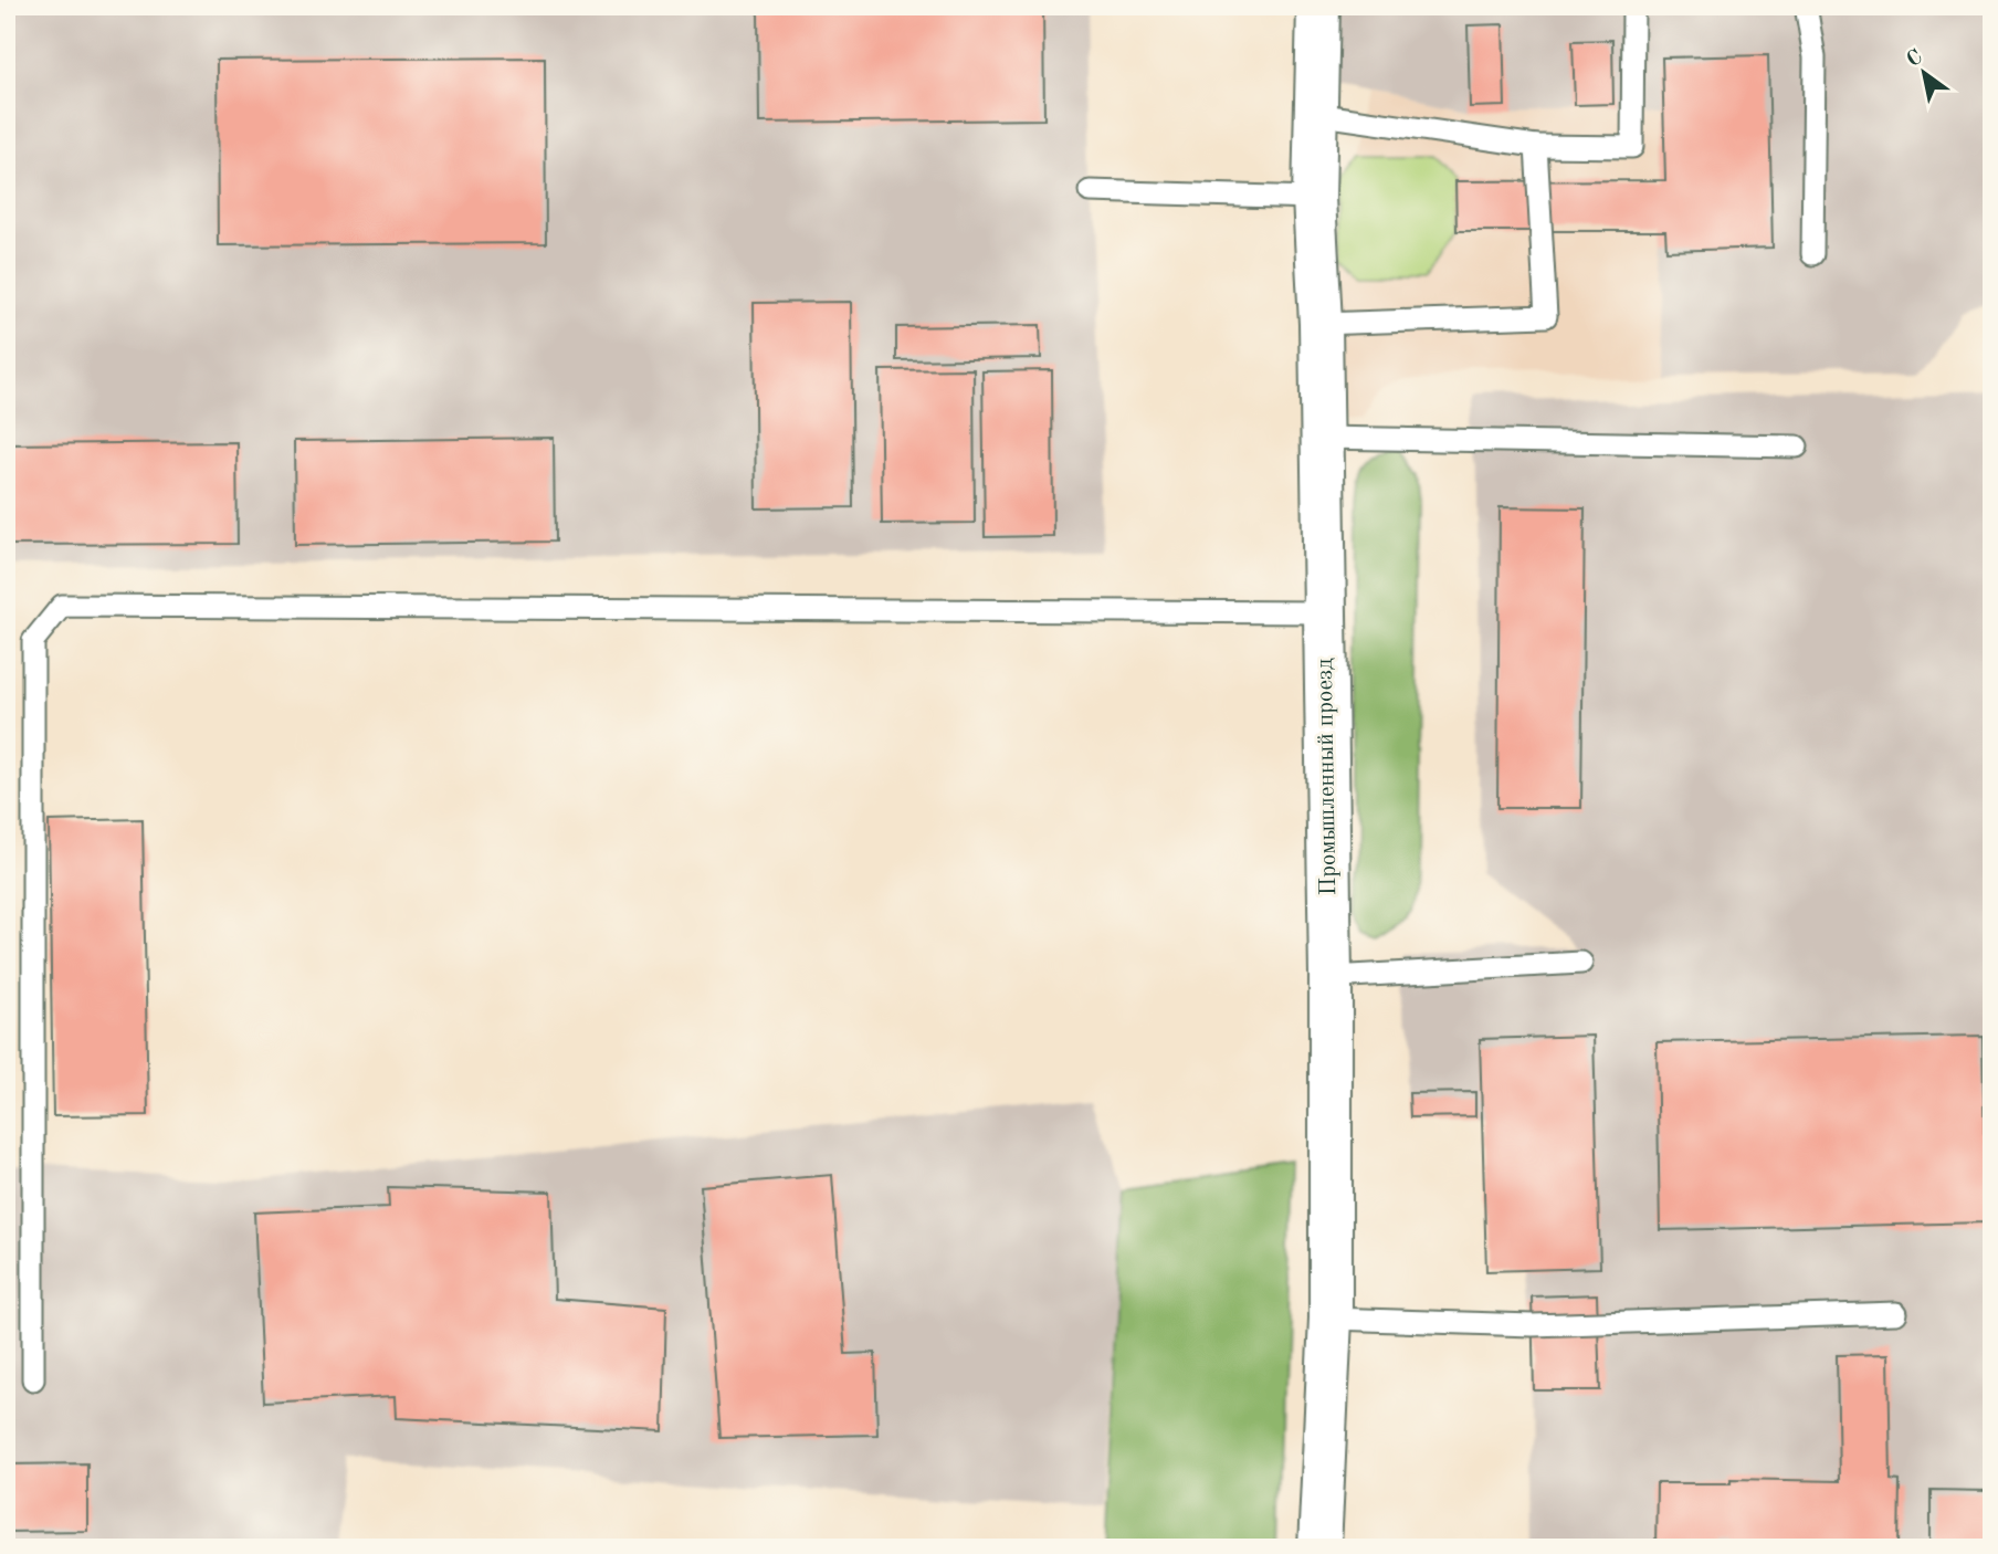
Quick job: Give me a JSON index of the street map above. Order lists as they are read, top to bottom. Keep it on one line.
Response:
{"streets":{"street":["Промышленный проезд"]},"north":"top left"}
